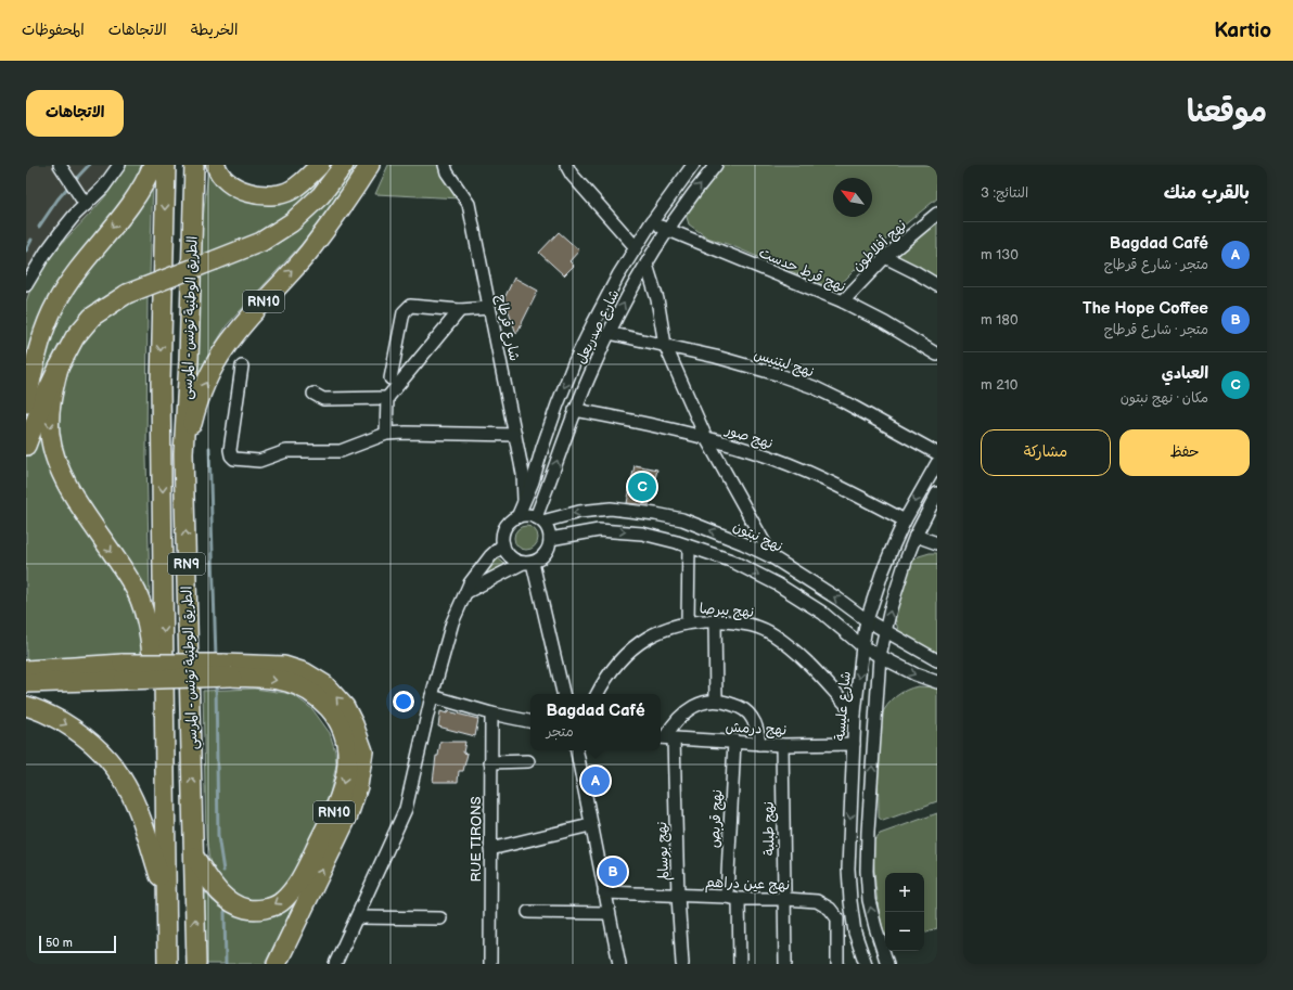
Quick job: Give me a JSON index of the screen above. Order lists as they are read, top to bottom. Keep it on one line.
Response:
{"streets":{"highway":["RN10","الطريق الوطنية تونس - المرسى","RN9"],"street":["نهج أفلاطون","نهج قرط حدست","شارع صدربعل","شارع قرطاج","نهج لبتنيس","نهج صور","نهج نبتون","نهج بيرصا","شارع عليسة","نهج درمش","نهج قربص","نهج طبلبة","RUE TIRONS","نهج بوسالم","نهج عين دراهم"]},"crossings":[["نهج أفلاطون","نهج قرط حدست"],["نهج قرط حدست","شارع صدربعل"],["RN10","الطريق الوطنية تونس - المرسى"],["شارع صدربعل","شارع قرطاج"],["شارع صدربعل","نهج لبتنيس"],["شارع صدربعل","نهج صور"],["شارع صدربعل","نهج نبتون"],["نهج صور","شارع عليسة"],["نهج نبتون","شارع عليسة"],["نهج بيرصا","شارع عليسة"],["شارع عليسة","نهج درمش"],["نهج درمش","نهج قربص"],["نهج درمش","نهج طبلبة"],["نهج درمش","نهج بوسالم"],["نهج قربص","نهج عين دراهم"],["نهج طبلبة","نهج عين دراهم"],["نهج بوسالم","نهج عين دراهم"]],"scale_bar":"50 m","north":"top left","page":{"header":"Kartio","nav":["الخريطة","الاتجاهات","المحفوظات"],"title":"موقعنا","buttons":["الاتجاهات",["حفظ","مشاركة"]],"heading":["بالقرب منك","النتائج: 3"],"list":[{"mark":"A","name":"Bagdad Café","note":"متجر · شارع قرطاج","value":"130 m"},{"mark":"B","name":"The Hope Coffee","note":"متجر · شارع قرطاج","value":"180 m"},{"mark":"C","name":"العبادي","note":"مكان · نهج نبتون","value":"210 m"}],"pins":["C","A","B"],"popup":["Bagdad Café","متجر"],"map_buttons":["+","−"],"scale":"50 m"}}
